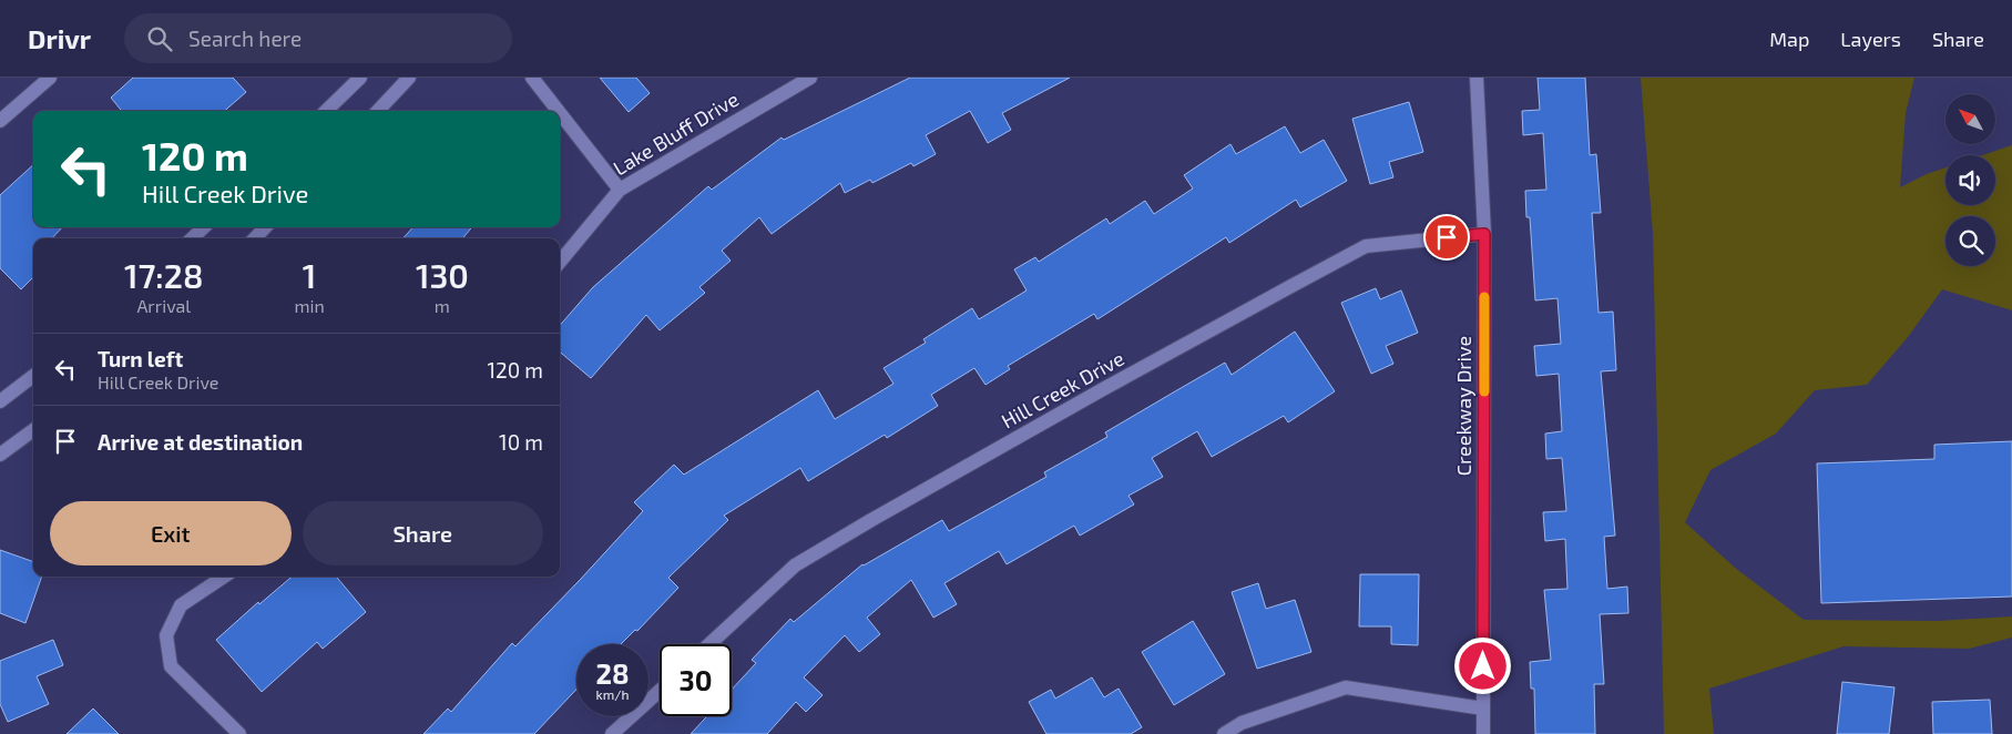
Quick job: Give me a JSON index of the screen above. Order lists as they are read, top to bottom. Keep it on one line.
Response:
{"streets":{"street":["Lake Bluff Drive","Hill Creek Drive","Creekway Drive"]},"crossings":[["Hill Creek Drive","Creekway Drive"]],"north":"top left","page":{"header":"Drivr","search":"Search here","nav":["Map","Layers","Share"],"turn":["120 m","Hill Creek Drive"],"eta":["17:28","Arrival","1","min","130","m"],"list":[{"name":"Turn left","note":"Hill Creek Drive","value":"120 m"},{"name":"Arrive at destination","value":"10 m"}],"buttons":["Exit","Share"],"speed":"28 km/h","limit":"30"}}
